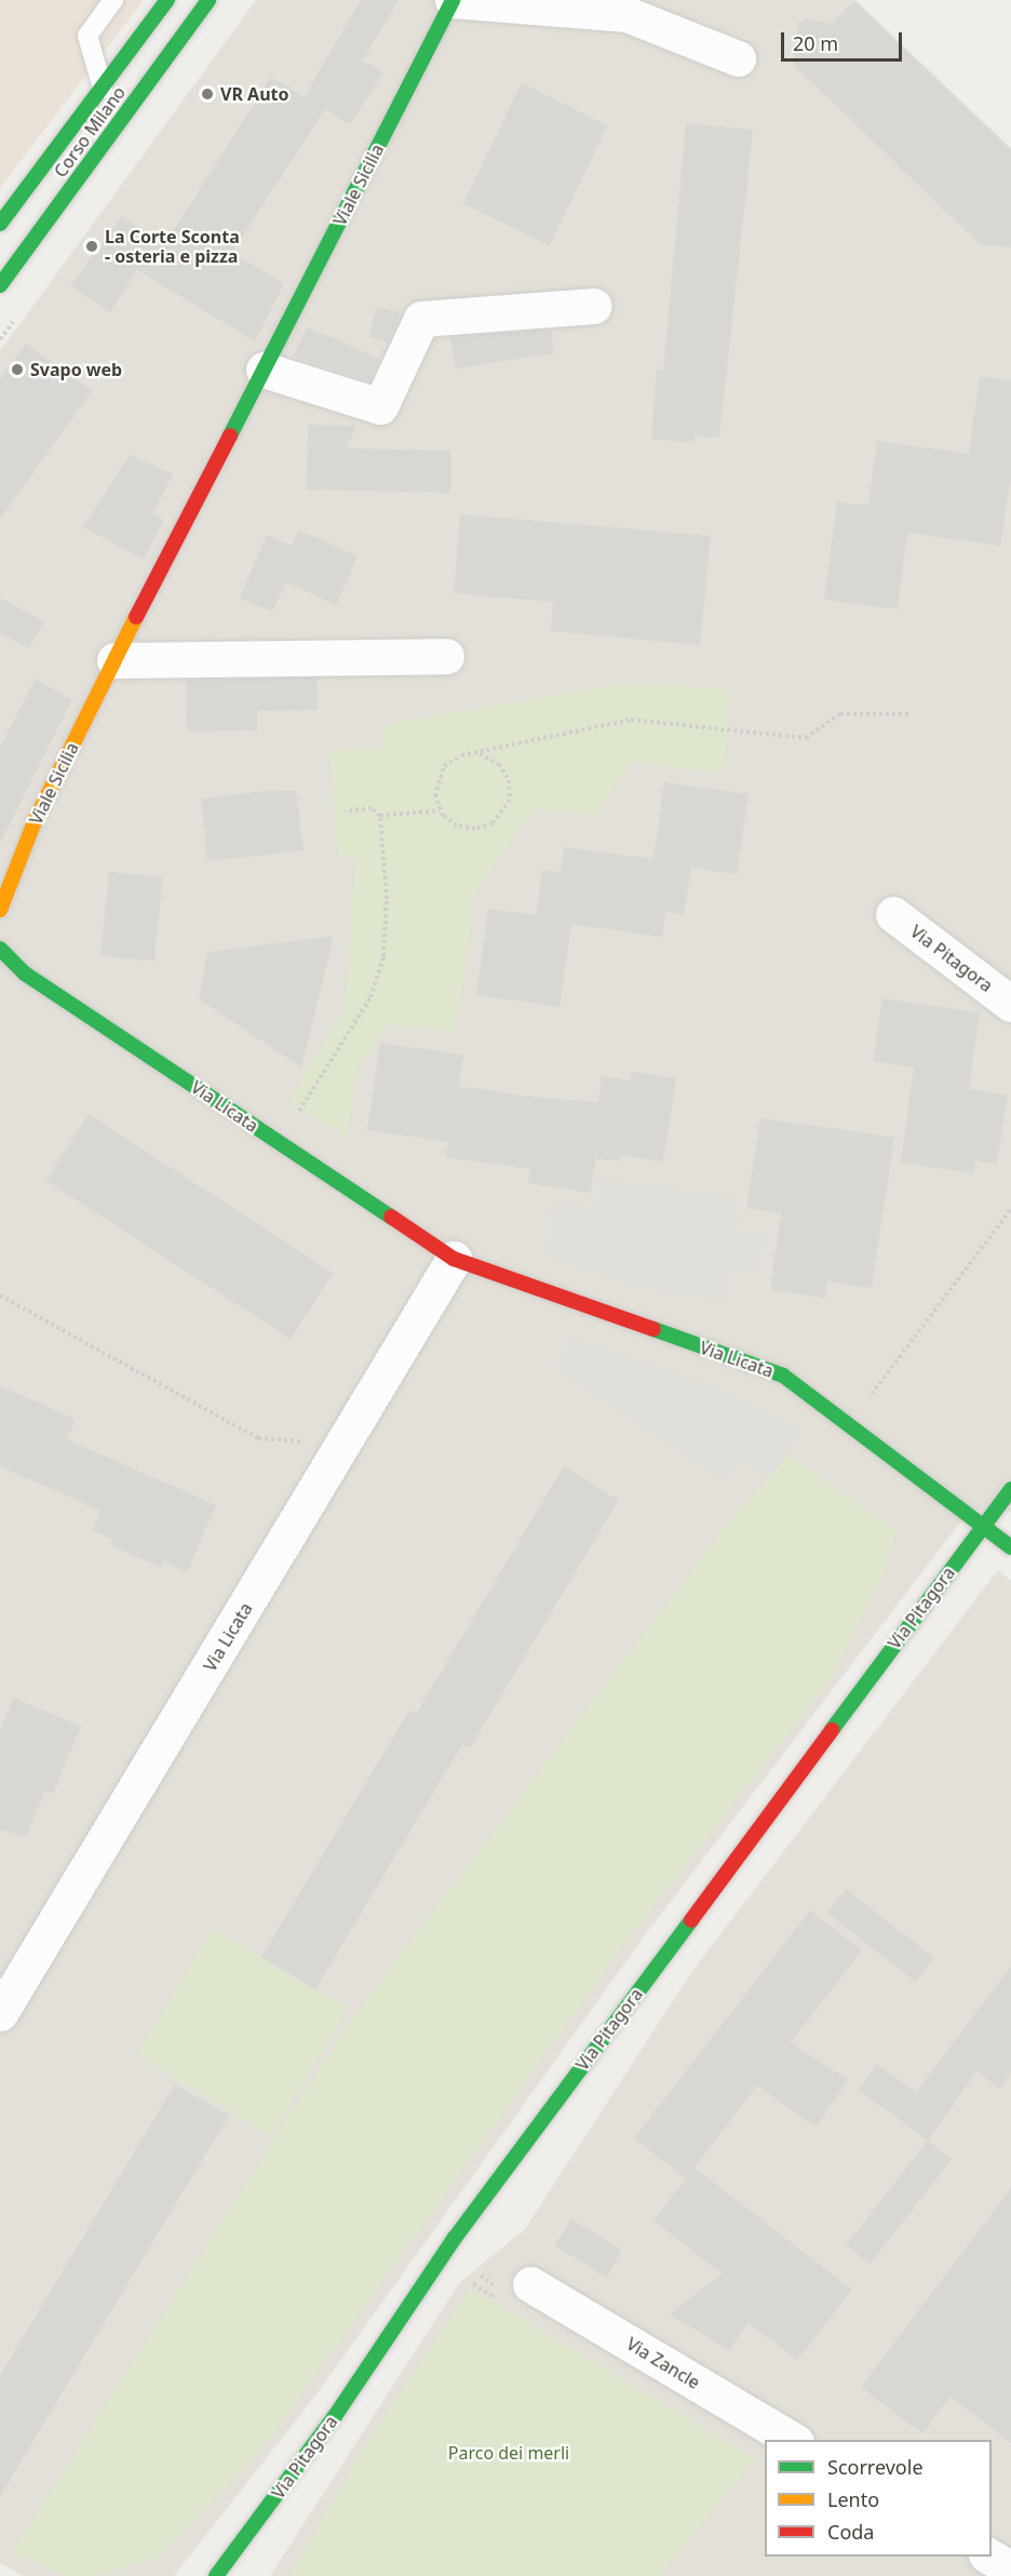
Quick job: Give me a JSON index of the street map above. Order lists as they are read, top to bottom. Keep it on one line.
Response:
{"streets":{"street":["Corso Milano","Viale Sicilia","Via Pitagora","Via Licata","Via Zancle"]},"crossings":[["Via Pitagora","Via Licata"]],"parks":["Parco dei merli"],"places":["VR Auto","La Corte Sconta - osteria e pizza","Svapo web"],"legend":["Scorrevole","Lento","Coda"],"scale_bar":"20 m"}
